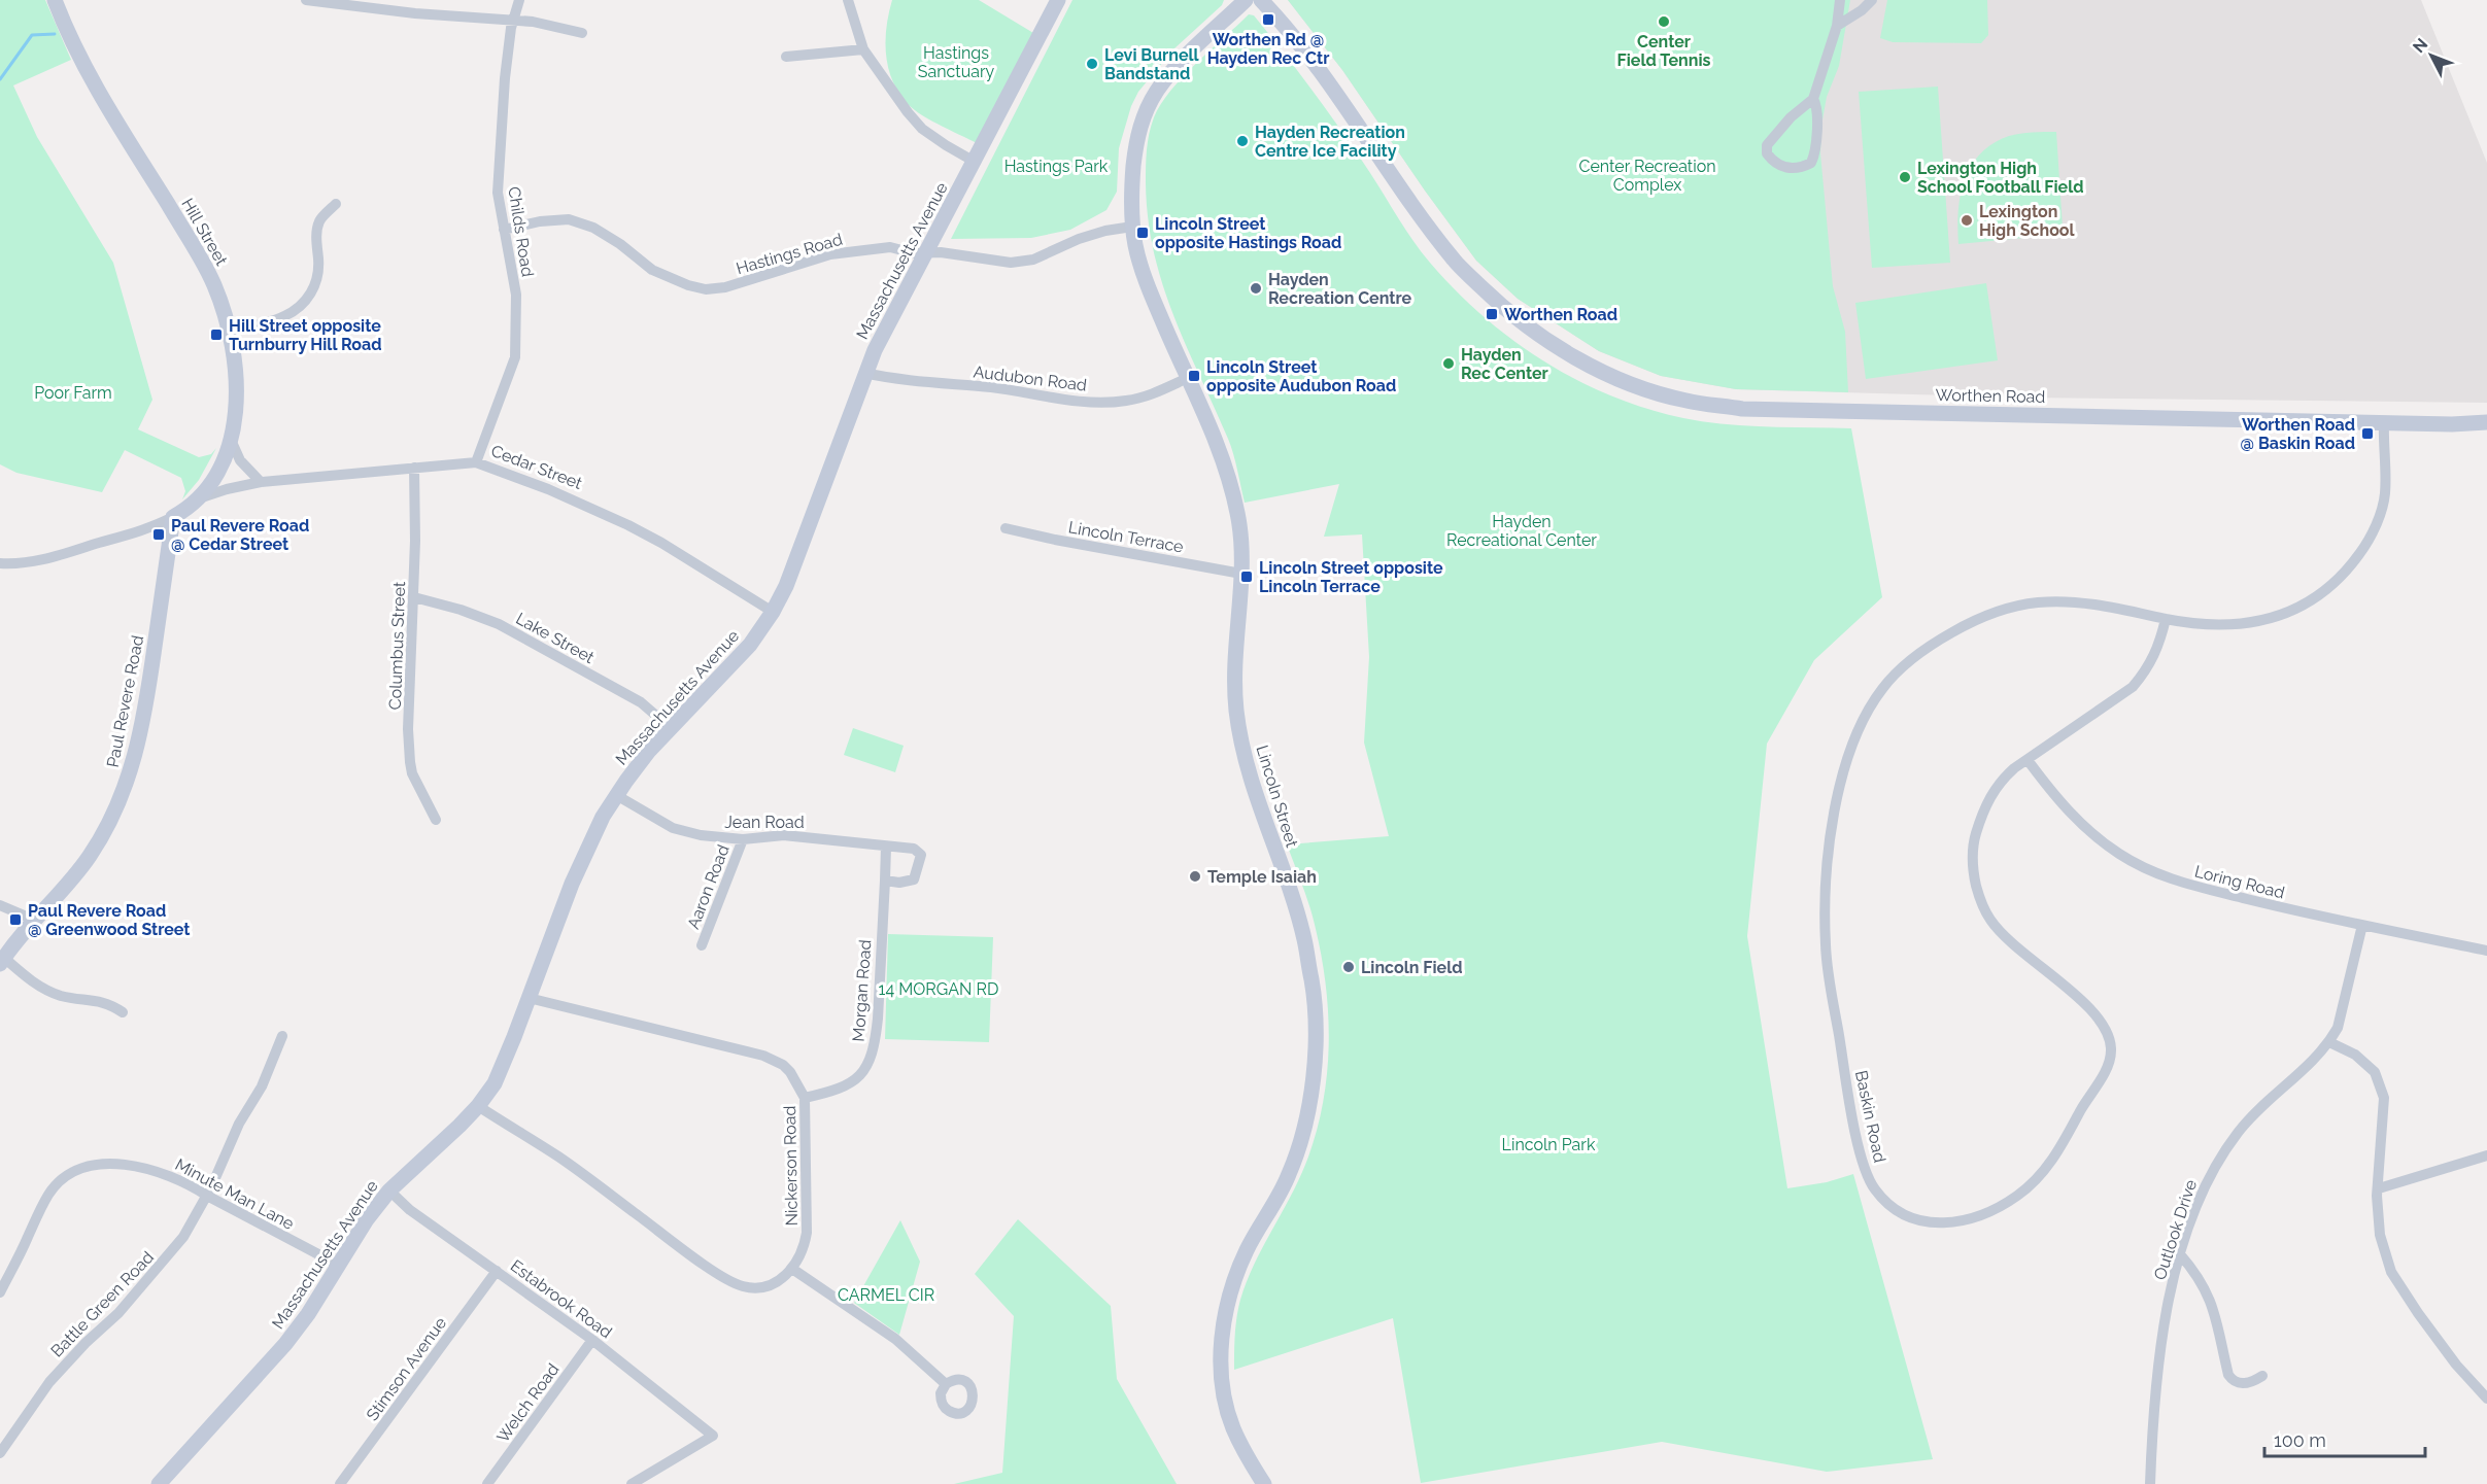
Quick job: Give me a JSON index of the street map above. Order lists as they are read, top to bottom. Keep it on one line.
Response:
{"streets":{"main road":["Hill Street","Massachusetts Avenue","Worthen Road","Cedar Street","Paul Revere Road","Lincoln Street"],"street":["Childs Road","Hastings Road","Audubon Road","Lincoln Terrace","Lake Street","Columbus Street","Jean Road","Loring Road","Aaron Road","Morgan Road","Baskin Road","Nickerson Road","Minute Man Lane","Outlook Drive","Estabrook Road","Battle Green Road","Stimson Avenue","Welch Road"]},"crossings":[["Hill Street","Cedar Street"],["Childs Road","Hastings Road"],["Childs Road","Cedar Street"],["Hastings Road","Massachusetts Avenue"],["Hastings Road","Lincoln Street"],["Massachusetts Avenue","Audubon Road"],["Massachusetts Avenue","Cedar Street"],["Massachusetts Avenue","Lake Street"],["Massachusetts Avenue","Jean Road"],["Massachusetts Avenue","Nickerson Road"],["Massachusetts Avenue","Minute Man Lane"],["Massachusetts Avenue","Estabrook Road"],["Audubon Road","Lincoln Street"],["Worthen Road","Baskin Road"],["Cedar Street","Columbus Street"],["Cedar Street","Paul Revere Road"],["Lincoln Terrace","Lincoln Street"],["Lake Street","Columbus Street"],["Jean Road","Aaron Road"],["Jean Road","Morgan Road"],["Loring Road","Baskin Road"],["Loring Road","Outlook Drive"],["Morgan Road","Nickerson Road"],["Minute Man Lane","Battle Green Road"],["Estabrook Road","Stimson Avenue"],["Estabrook Road","Welch Road"]],"parks":["Hastings Sanctuary","Hastings Park","Center Recreation Complex","Poor Farm","Hayden Recreational Center","14 MORGAN RD","Lincoln Park","CARMEL CIR"],"places":{"transit":["Worthen Rd @ Hayden Rec Ctr","Lincoln Street opposite Hastings Road","Worthen Road","Hill Street opposite Turnburry Hill Road","Lincoln Street opposite Audubon Road","Worthen Road @ Baskin Road","Paul Revere Road @ Cedar Street","Lincoln Street opposite Lincoln Terrace","Paul Revere Road @ Greenwood Street"],"other":["Center Field Tennis","Levi Burnell Bandstand","Hayden Recreation Centre Ice Facility","Lexington High School Football Field","Lexington High School","Hayden Recreation Centre","Hayden Rec Center","Temple Isaiah","Lincoln Field"]},"scale_bar":"100 m","north":"top left"}
